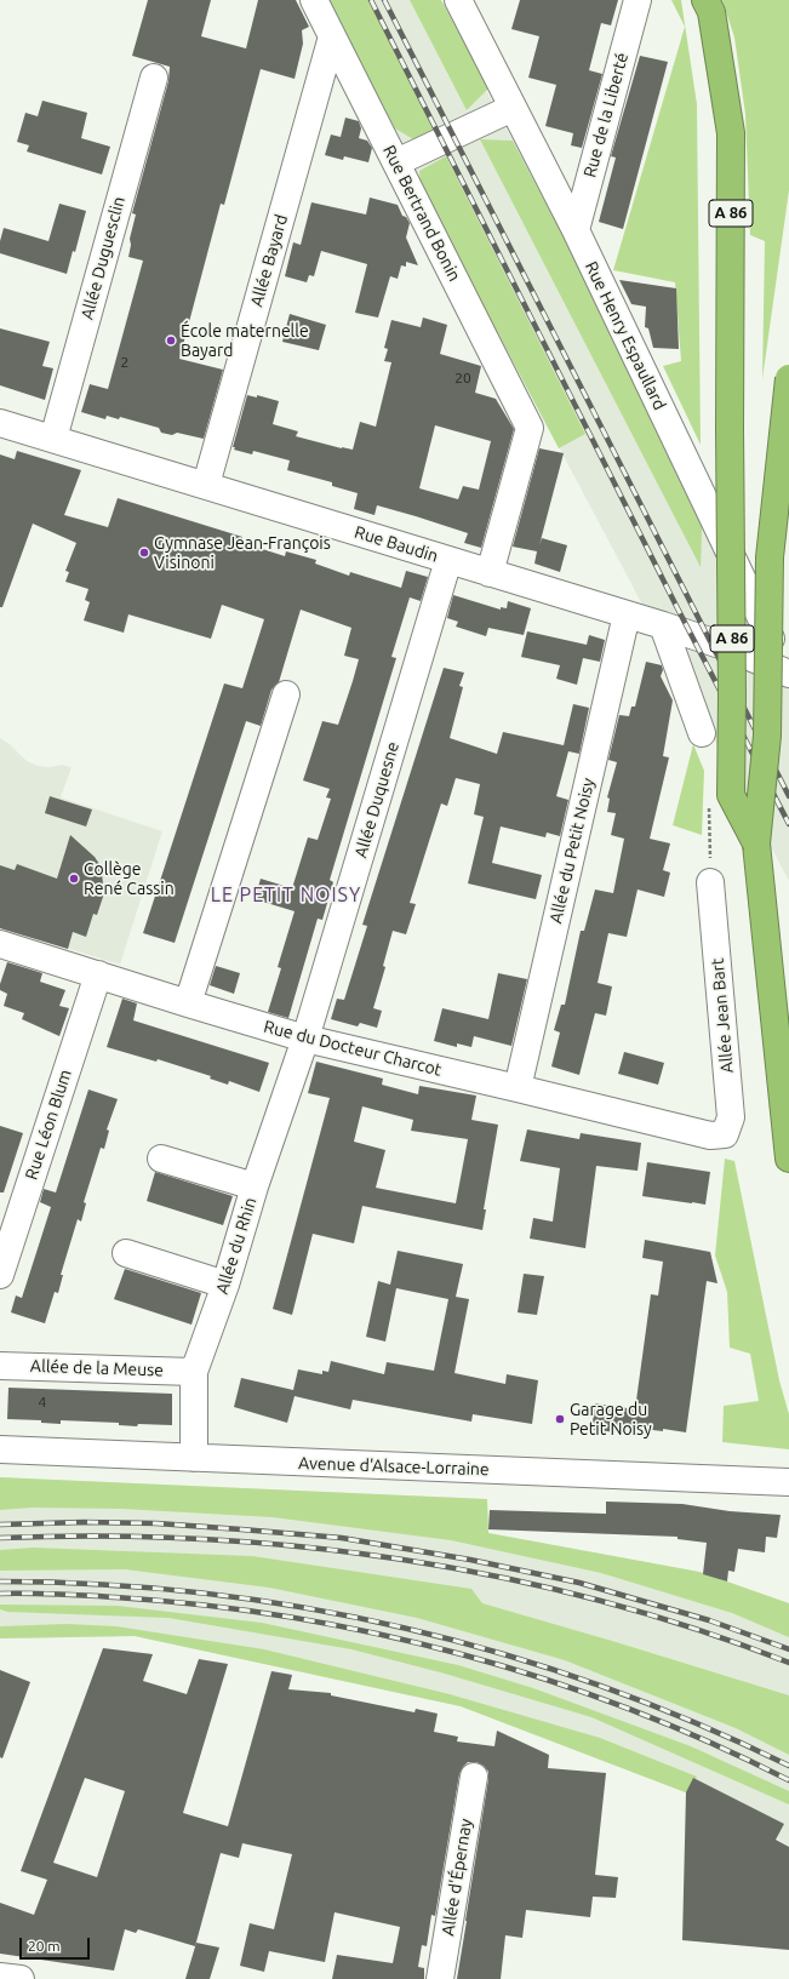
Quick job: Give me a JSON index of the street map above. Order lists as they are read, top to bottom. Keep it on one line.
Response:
{"streets":{"highway":["A 86"],"street":["Rue de la Liberté","Rue Bertrand Bonin","Allée Duguesclin","Allée Bayard","Rue Henry Espaullard","Rue Baudin","Allée Duquesne","Allée du Petit Noisy","Allée Jean Bart","Rue du Docteur Charcot","Rue Léon Blum","Allée du Rhin","Allée de la Meuse","Avenue d'Alsace-Lorraine","Allée d'Épernay"]},"crossings":[["Rue de la Liberté","Rue Henry Espaullard"],["Rue Bertrand Bonin","Allée Bayard"],["Rue Bertrand Bonin","Rue Baudin"],["Allée Duguesclin","Rue Baudin"],["Allée Bayard","Rue Baudin"],["Rue Henry Espaullard","Rue Baudin"],["Rue Baudin","Allée Duquesne"],["Rue Baudin","Allée du Petit Noisy"],["Allée Duquesne","Rue du Docteur Charcot"],["Allée Duquesne","Allée du Rhin"],["Allée du Petit Noisy","Rue du Docteur Charcot"],["Allée Jean Bart","Rue du Docteur Charcot"],["Rue du Docteur Charcot","Rue Léon Blum"],["Rue du Docteur Charcot","Allée du Rhin"],["Allée du Rhin","Allée de la Meuse"],["Allée du Rhin","Avenue d'Alsace-Lorraine"]],"districts":["LE PETIT NOISY"],"places":["École maternelle Bayard","Gymnase Jean-François Visinoni","Collège René Cassin","Garage du Petit Noisy"],"house_numbers":["2","20","4"],"scale_bar":"20 m"}
